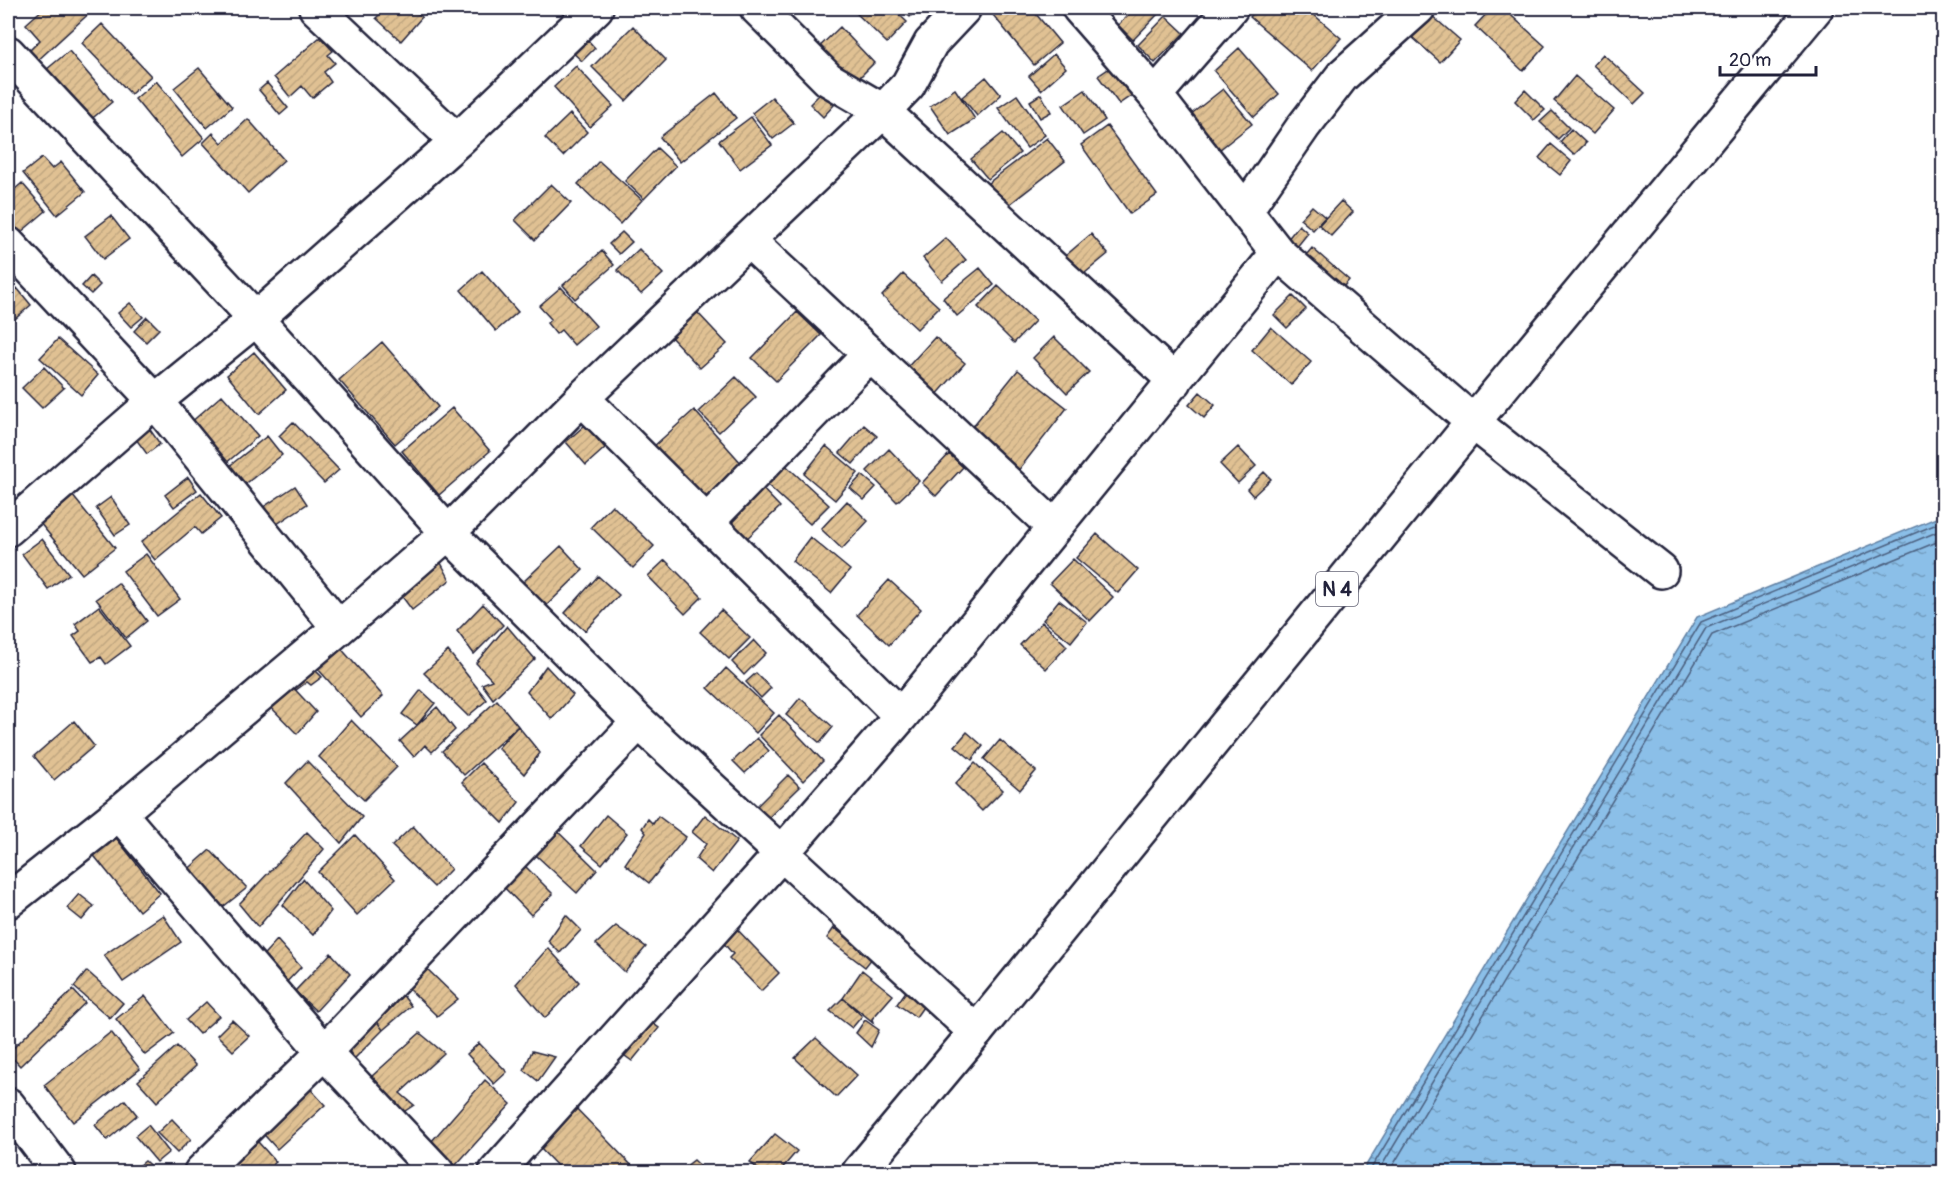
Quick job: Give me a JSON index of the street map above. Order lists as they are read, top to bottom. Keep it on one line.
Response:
{"streets":{"main road":["N 4"]},"scale_bar":"20 m"}
